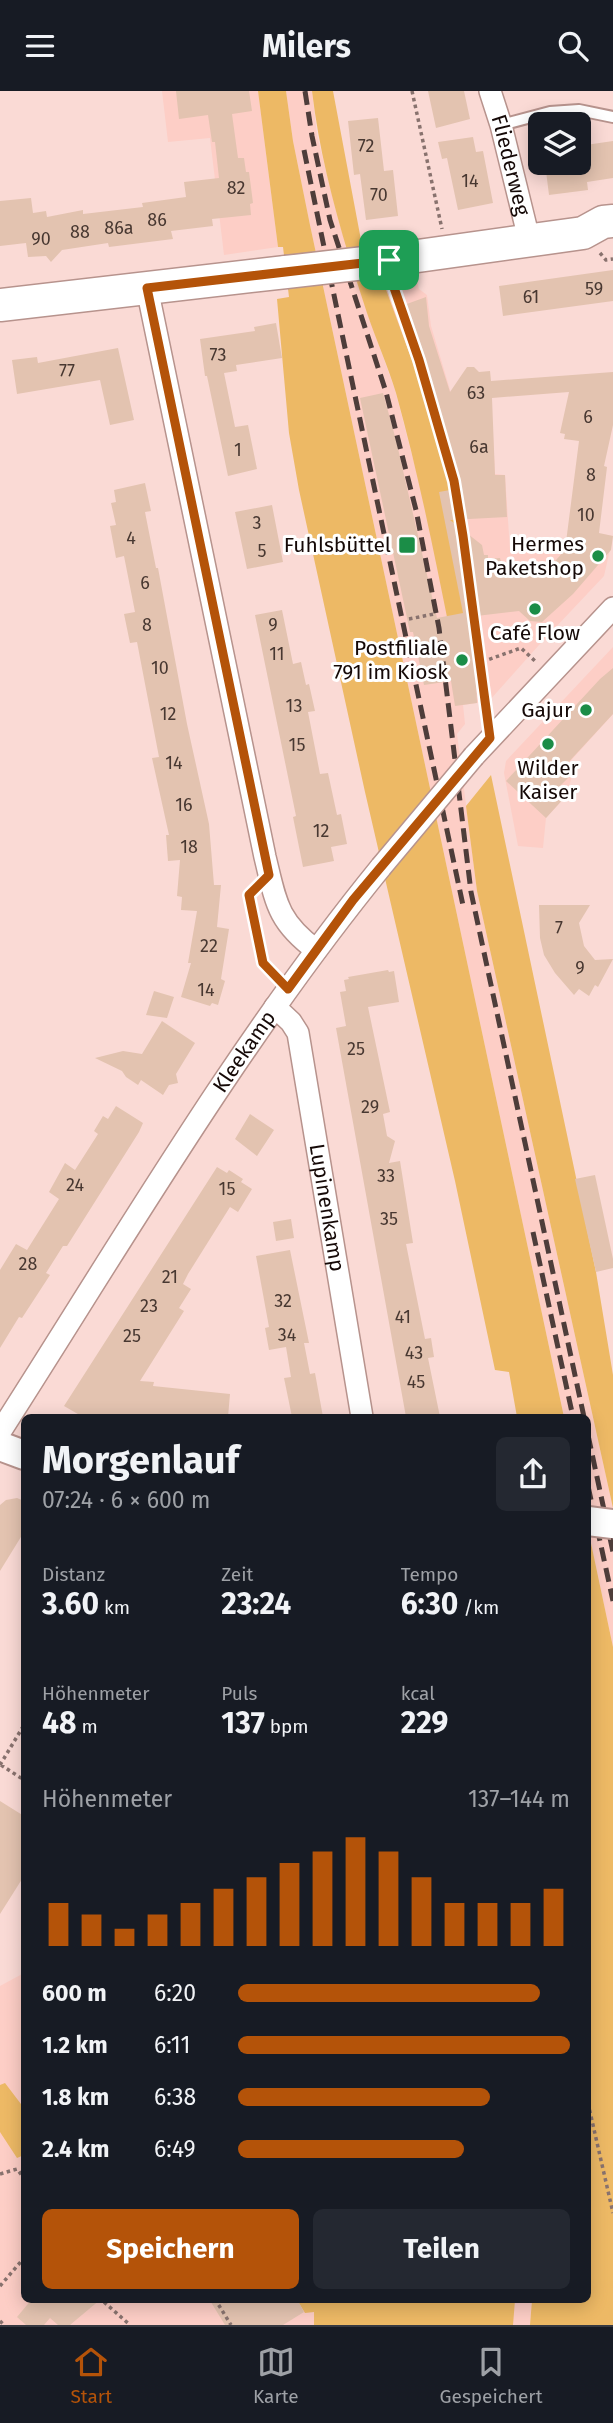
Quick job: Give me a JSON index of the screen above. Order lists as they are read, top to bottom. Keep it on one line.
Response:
{"streets":{"street":["Fliederweg","Kleekamp","Lupinenkamp"]},"crossings":[["Kleekamp","Lupinenkamp"]],"places":{"transit":["Fuhlsbüttel"],"other":["Hermes Paketshop","Café Flow","Postfiliale 791 im Kiosk","Gajur","Wilder Kaiser"]},"house_numbers":["72","14","82","70","86","86a","88","90","59","61","73","77","63","6","6a","1","8","10","3","4","5","6","8","9","11","10","13","12","15","14","16","12","18","7","22","9","14","25","29","33","24","15","35","28","21","32","23","41","34","25","43","45"],"page":{"header":"Milers","heading":["Morgenlauf","07:24 · 6 × 600 m"],"stats":[["Distanz","3.60 km"],["Zeit","23:24"],["Tempo","6:30 /km"],["Höhenmeter","48 m"],["Puls","137 bpm"],["kcal","229"]],"chart":["Höhenmeter","137–144 m"],"list":[{"name":"600 m","note":"6:20"},{"name":"1.2 km","note":"6:11"},{"name":"1.8 km","note":"6:38"},{"name":"2.4 km","note":"6:49"}],"buttons":["Speichern","Teilen"],"tabs":["Start","Karte","Gespeichert"]}}
